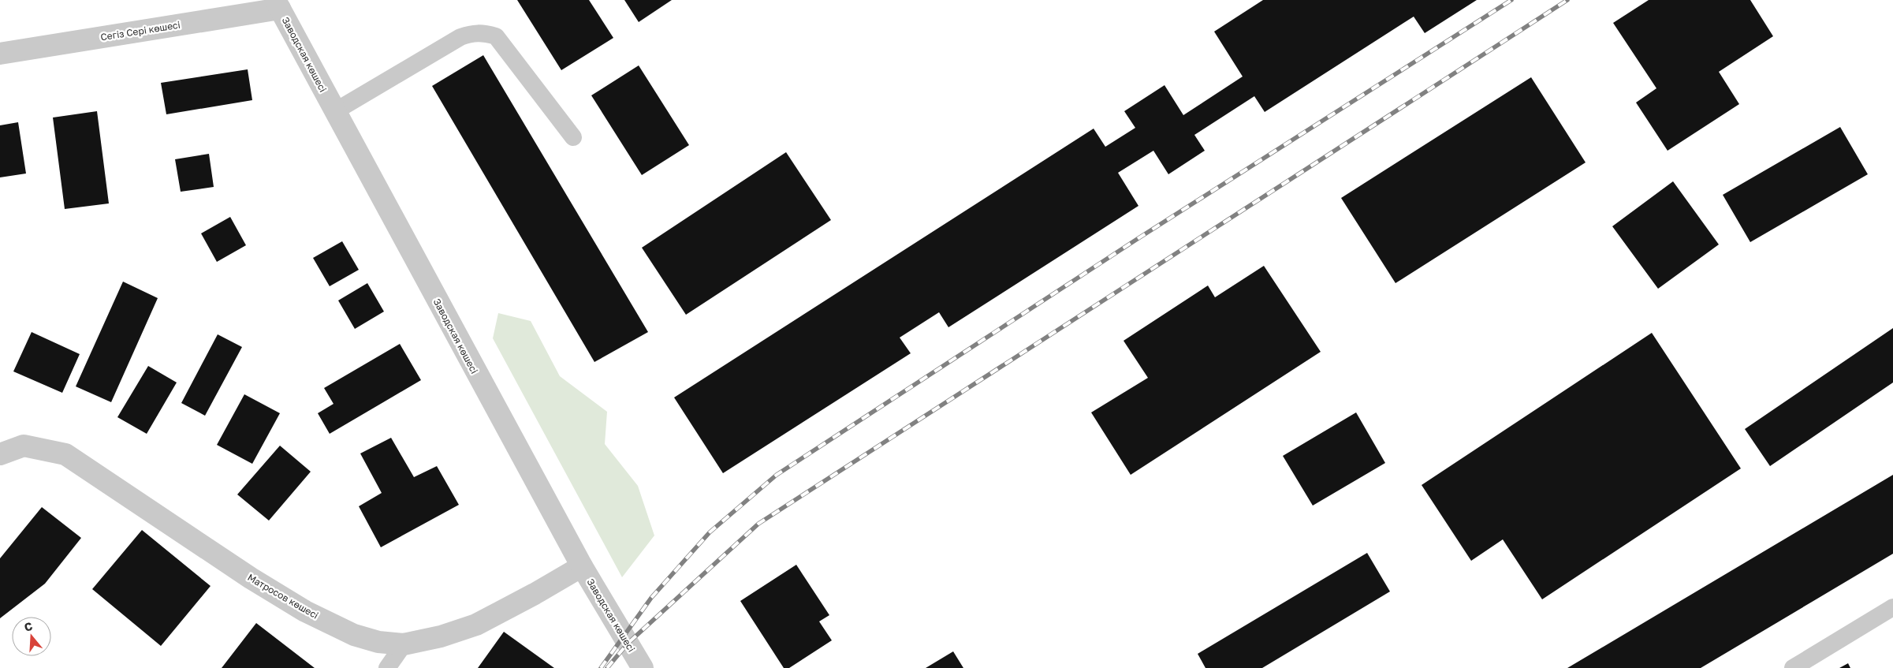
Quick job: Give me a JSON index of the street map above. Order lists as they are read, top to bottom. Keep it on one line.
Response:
{"streets":{"street":["Сегіз Сері көшесі","Заводская көшесі","Матросов көшесі"]},"crossings":[["Сегіз Сері көшесі","Заводская көшесі"],["Заводская көшесі","Матросов көшесі"]],"north":"top"}
